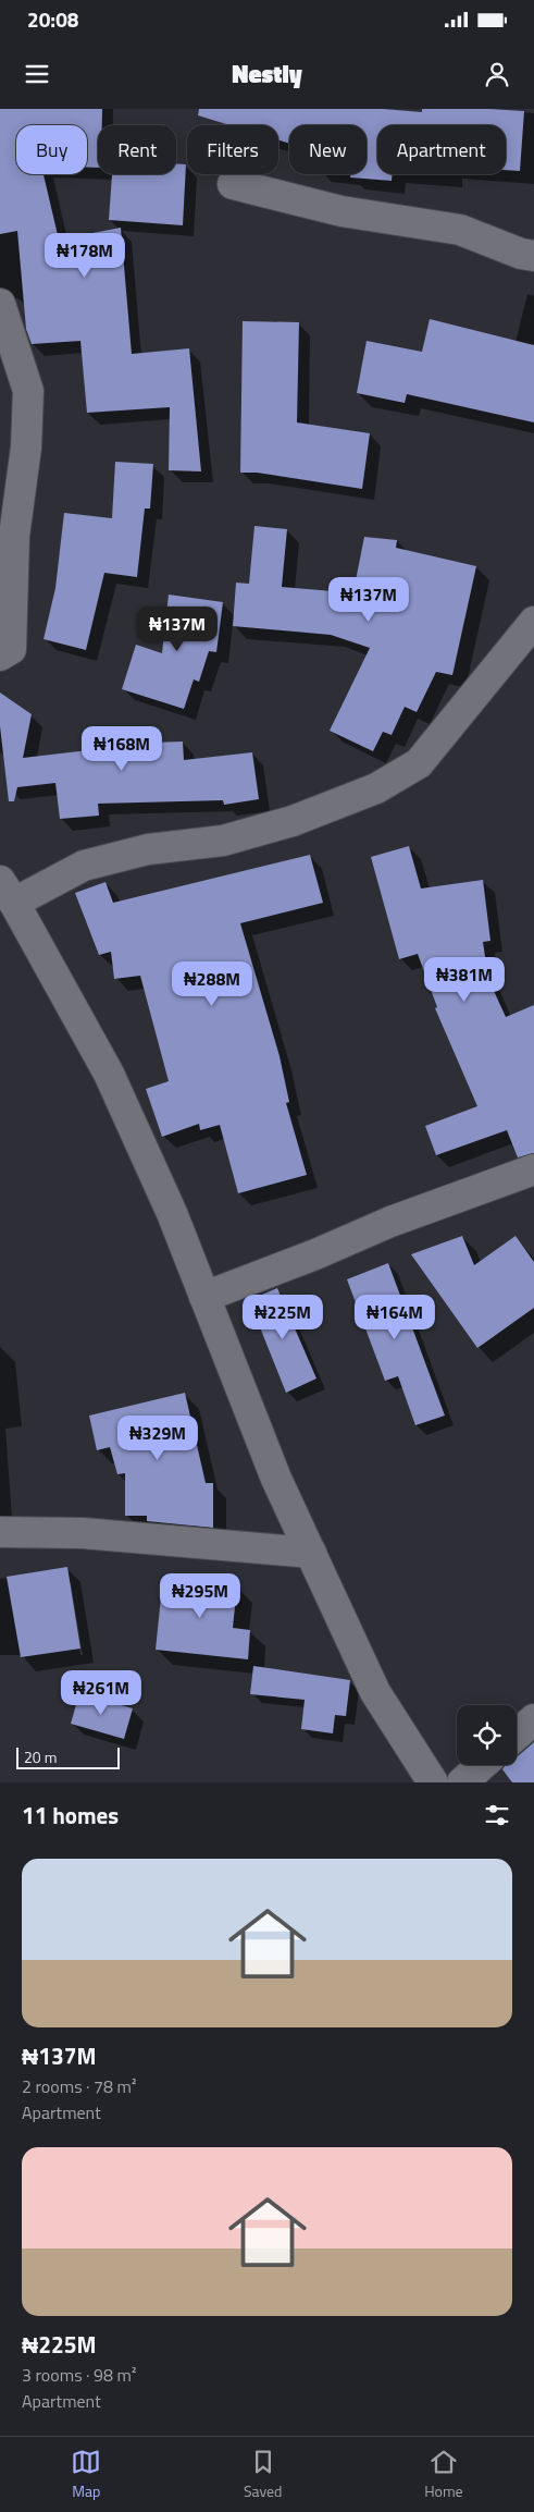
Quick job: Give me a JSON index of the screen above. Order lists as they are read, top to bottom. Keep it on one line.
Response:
{"scale_bar":"20 m","page":{"status":"20:08","header":"Nestly","chip":["Buy","Rent","Filters","New","Apartment"],"price":["₦178M","₦137M","₦137M","₦168M","₦381M","₦288M","₦225M","₦164M","₦329M","₦295M","₦261M"],"scale":"20 m","heading":"11 homes","list":[{"name":"₦137M","note":"2 rooms · 78 m² · Apartment"},{"name":"₦225M","note":"3 rooms · 98 m² · Apartment"}],"tabs":["Map","Saved","Home"]}}
